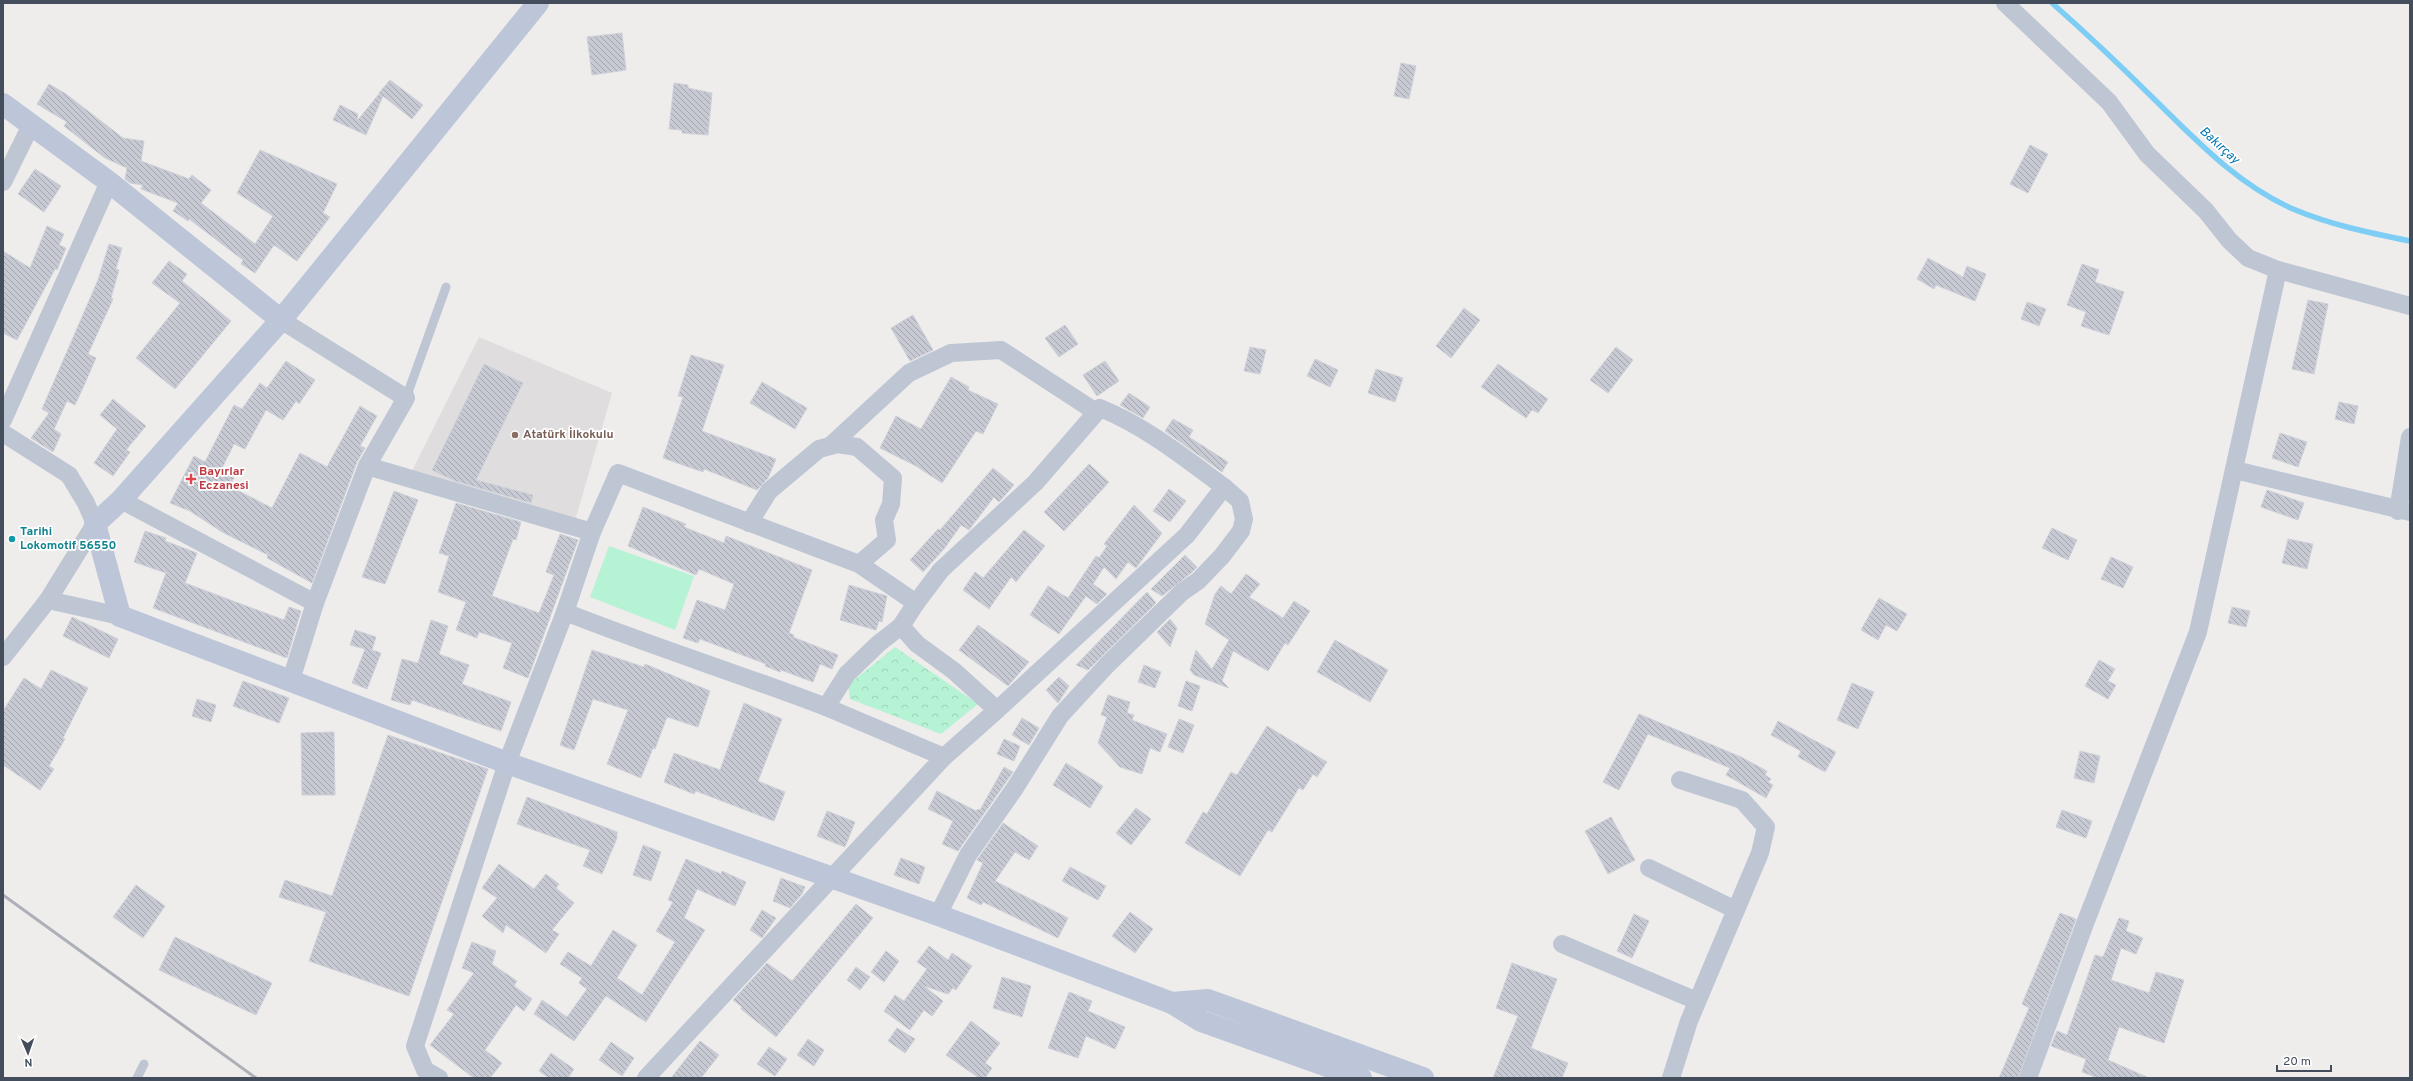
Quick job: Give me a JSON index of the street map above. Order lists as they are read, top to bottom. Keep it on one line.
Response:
{"water":["Bakırçay"],"places":{"other":["Atatürk İlkokulu","Tarihi Lokomotif 56550"],"health":["Bayırlar Eczanesi"]},"scale_bar":"20 m","north":"bottom"}
